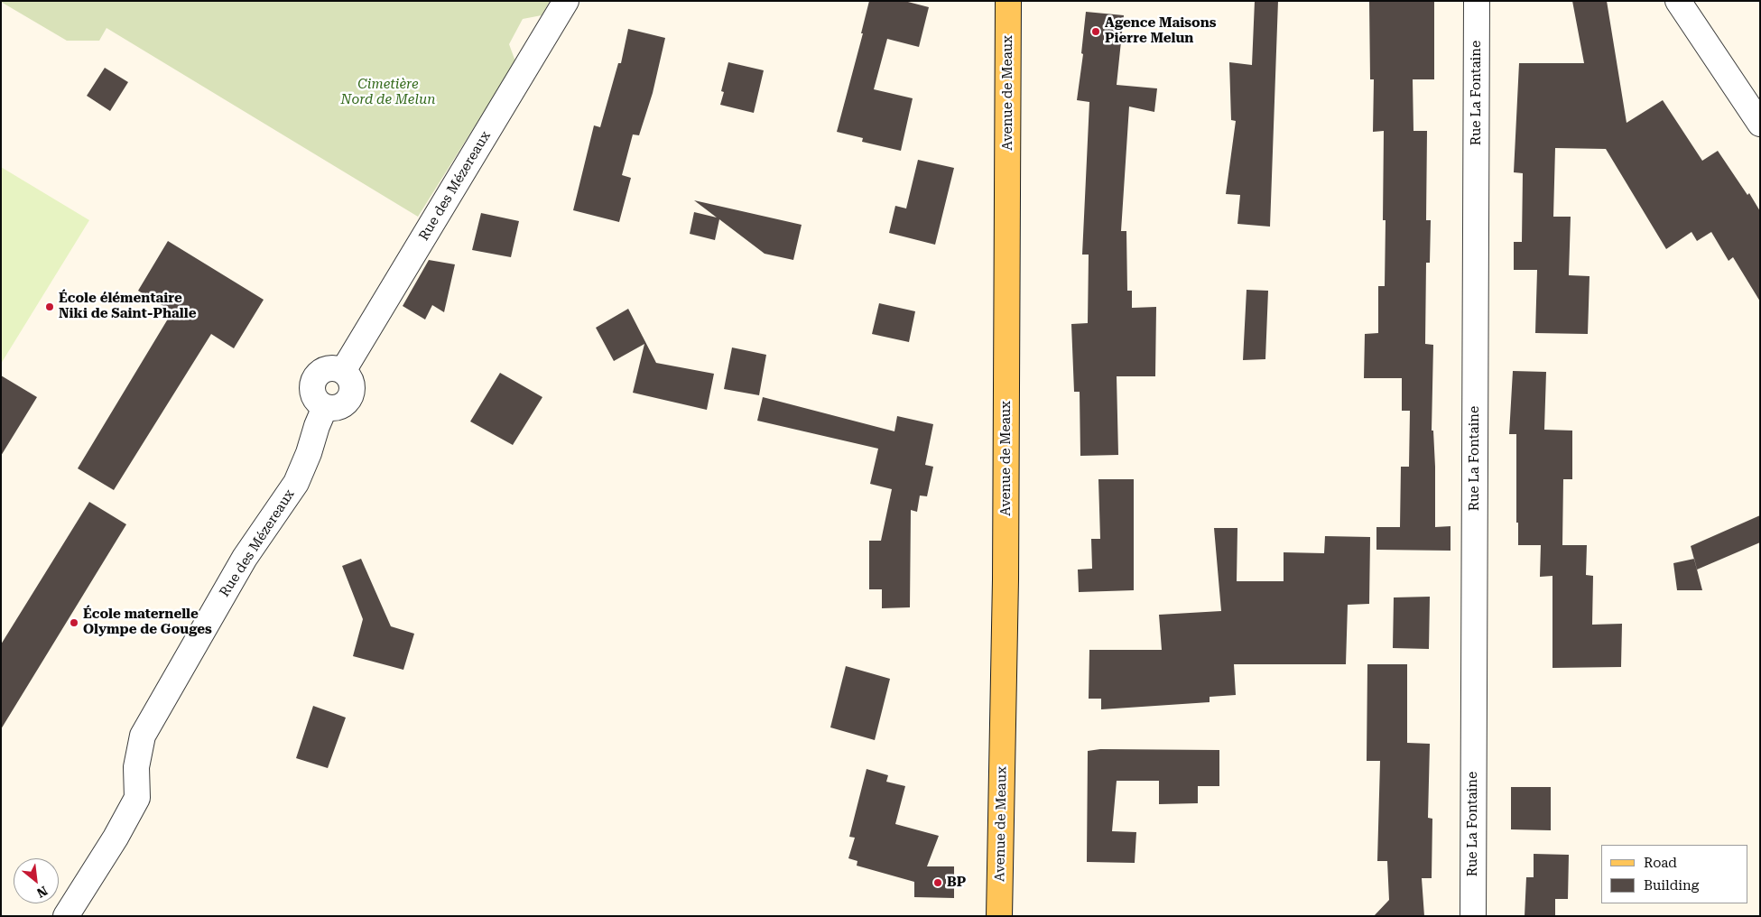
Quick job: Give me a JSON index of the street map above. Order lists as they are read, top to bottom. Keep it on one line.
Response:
{"streets":{"main road":["Avenue de Meaux"],"street":["Rue La Fontaine","Rue des Mézereaux"]},"parks":["Cimetière Nord de Melun"],"places":["Agence Maisons Pierre Melun","École élémentaire Niki de Saint-Phalle","École maternelle Olympe de Gouges","BP"],"legend":["Road","Building"],"north":"bottom right"}
